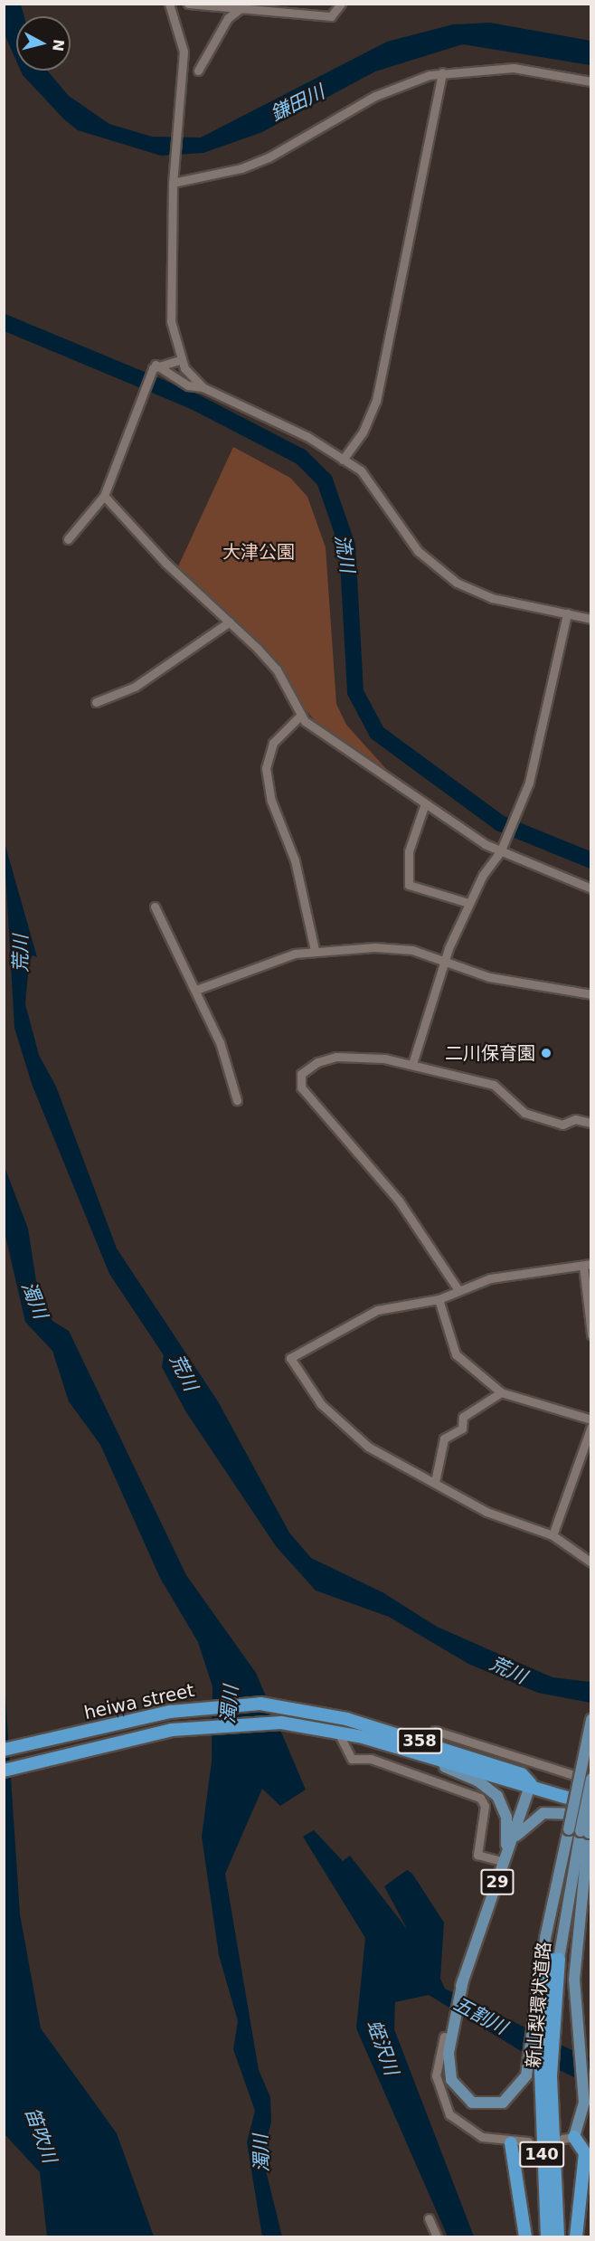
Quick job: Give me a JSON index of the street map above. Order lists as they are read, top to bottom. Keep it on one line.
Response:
{"streets":{"highway":["heiwa street","358","新山梨環状道路","140"],"main road":["29"]},"crossings":[["heiwa street","29"],["29","新山梨環状道路"],["29","140"],["新山梨環状道路","140"]],"water":["鎌田川","流川","荒川","濁川","五割川","蛭沢川","笛吹川"],"parks":["大津公園"],"places":["二川保育園"],"north":"right"}
